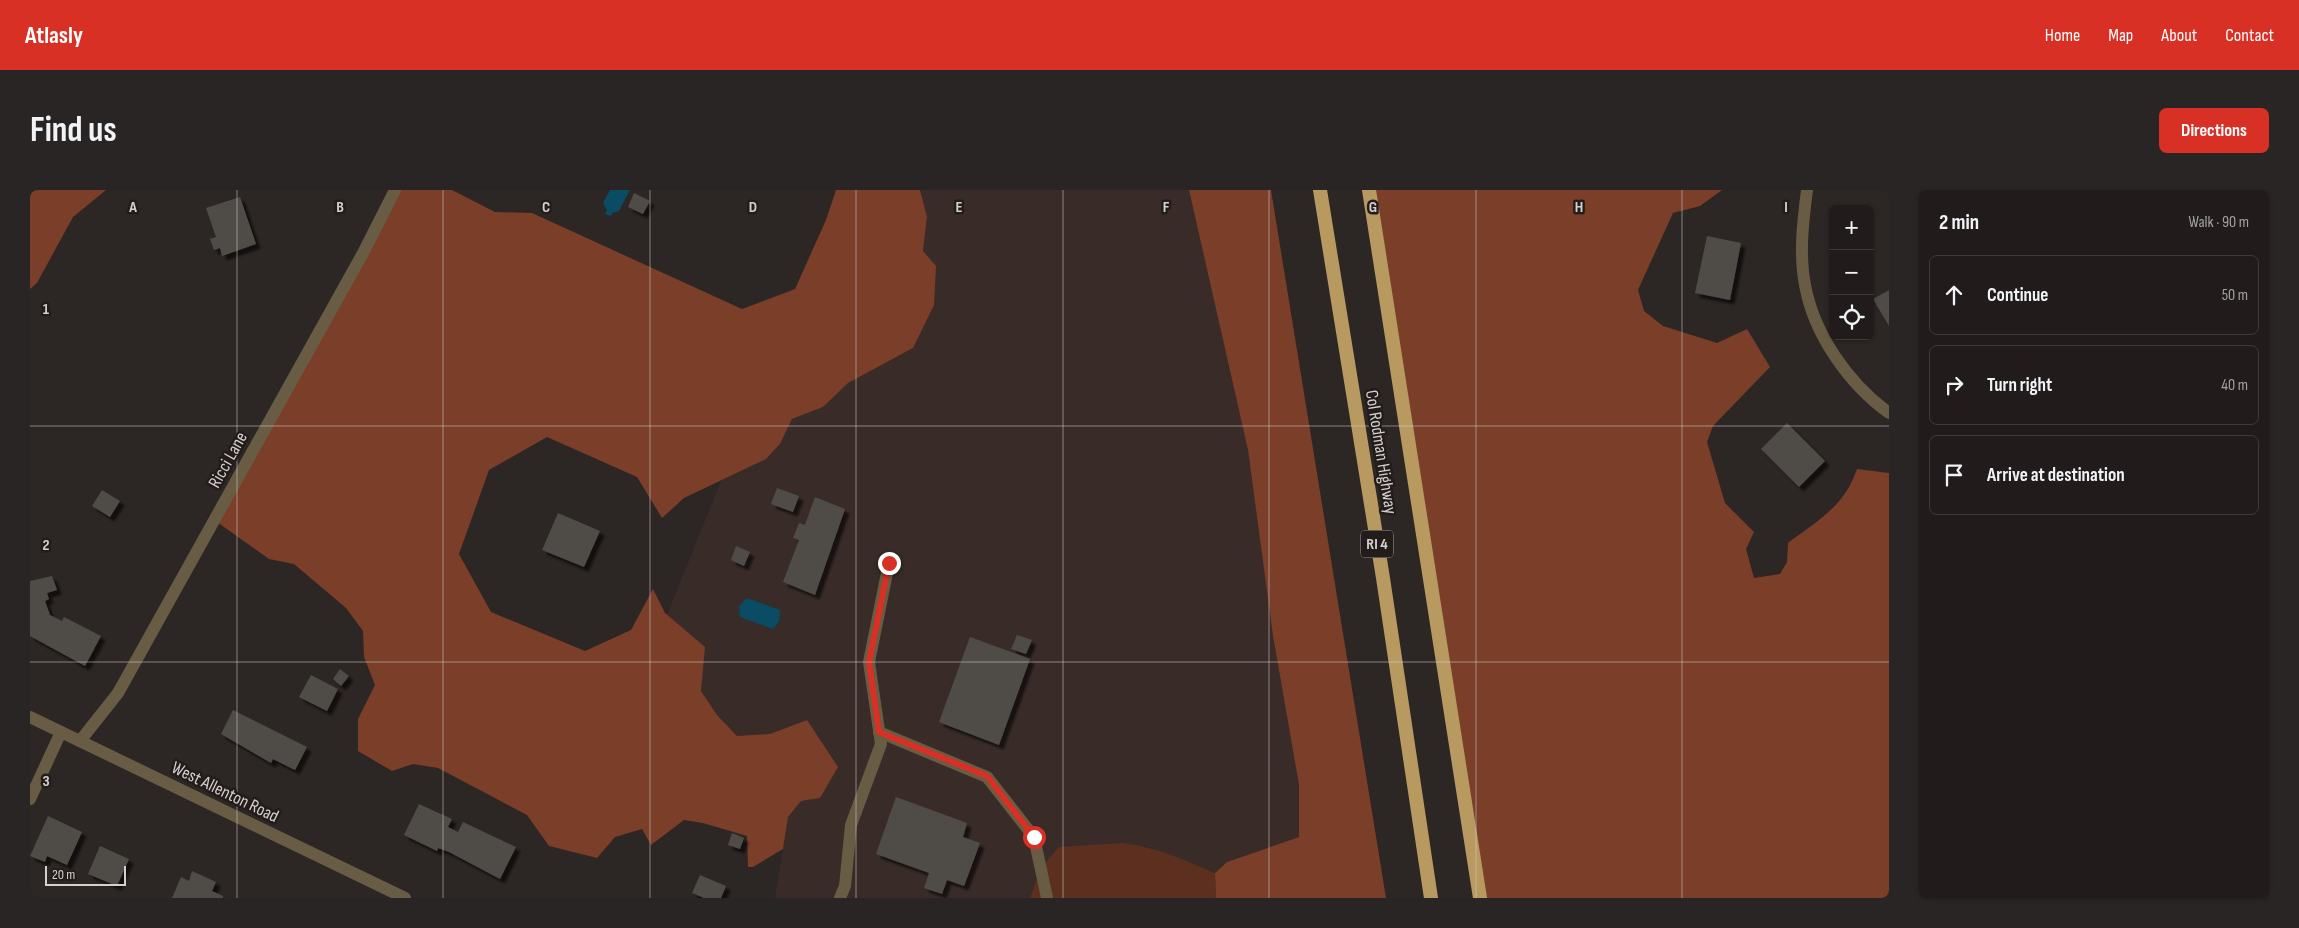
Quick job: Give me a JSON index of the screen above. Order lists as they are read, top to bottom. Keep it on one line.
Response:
{"streets":{"highway":["Col Rodman Highway","RI 4"],"street":["Ricci Lane","West Allenton Road"]},"crossings":[["Ricci Lane","West Allenton Road"]],"scale_bar":"20 m","page":{"header":"Atlasly","nav":["Home","Map","About","Contact"],"buttons":"Directions","title":"Find us","heading":["2 min","Walk · 90 m"],"map_buttons":["+","−"],"list":[["Continue","50 m"],["Turn right","40 m"],"Arrive at destination"],"scale":"20 m"},"grid":{"columns":["A","B","C","D","E","F","G","H","I"],"rows":["1","2","3"]}}
